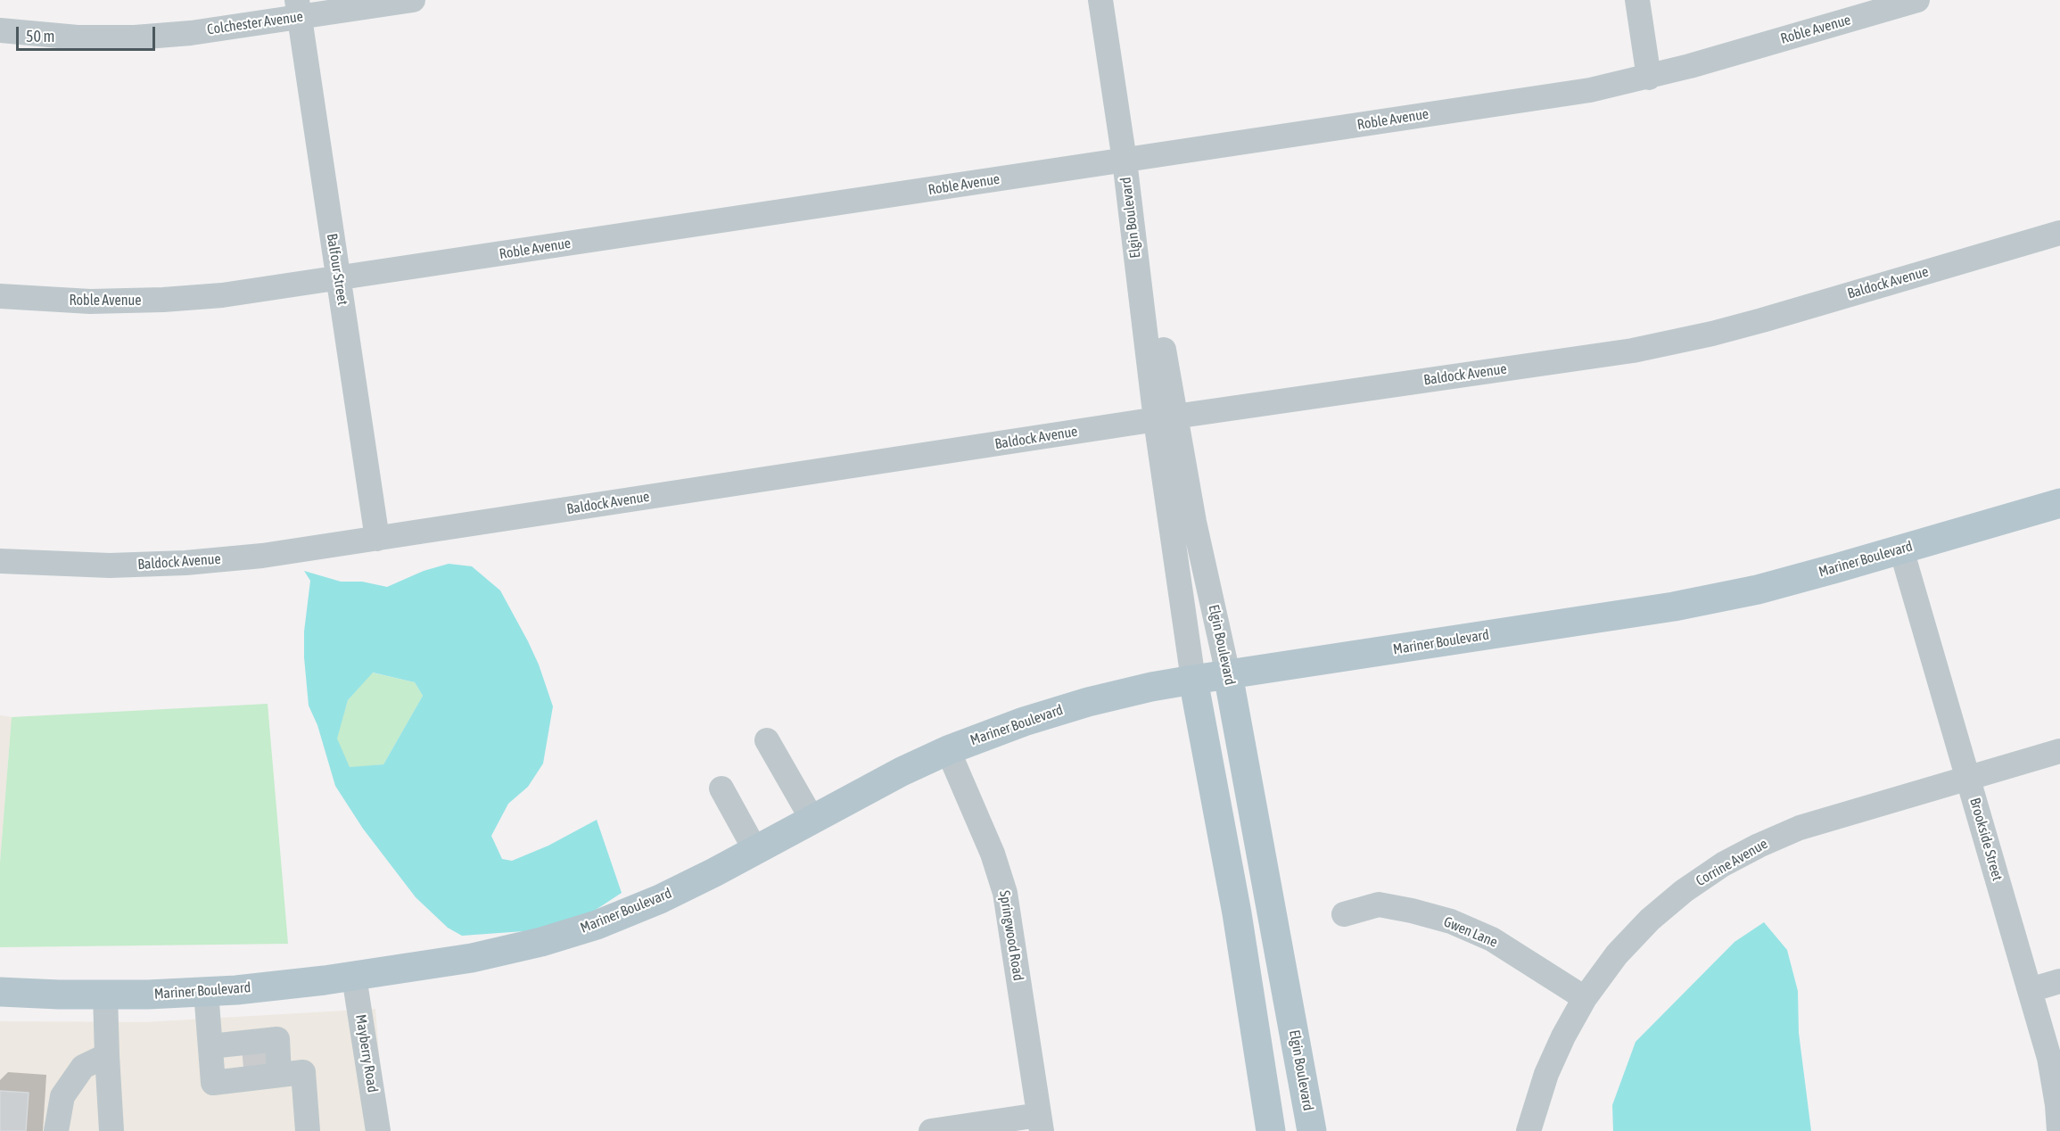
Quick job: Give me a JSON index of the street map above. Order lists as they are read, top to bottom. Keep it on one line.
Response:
{"streets":{"main road":["Elgin Boulevard","Mariner Boulevard"],"street":["Colchester Avenue","Roble Avenue","Balfour Street","Baldock Avenue","Brookside Street","Corrine Avenue","Gwen Lane","Springwood Road","Mayberry Road"]},"crossings":[["Colchester Avenue","Balfour Street"],["Roble Avenue","Elgin Boulevard"],["Roble Avenue","Balfour Street"],["Elgin Boulevard","Baldock Avenue"],["Elgin Boulevard","Mariner Boulevard"],["Balfour Street","Baldock Avenue"],["Mariner Boulevard","Brookside Street"],["Mariner Boulevard","Springwood Road"],["Mariner Boulevard","Mayberry Road"],["Brookside Street","Corrine Avenue"],["Corrine Avenue","Gwen Lane"]],"scale_bar":"50 m"}
